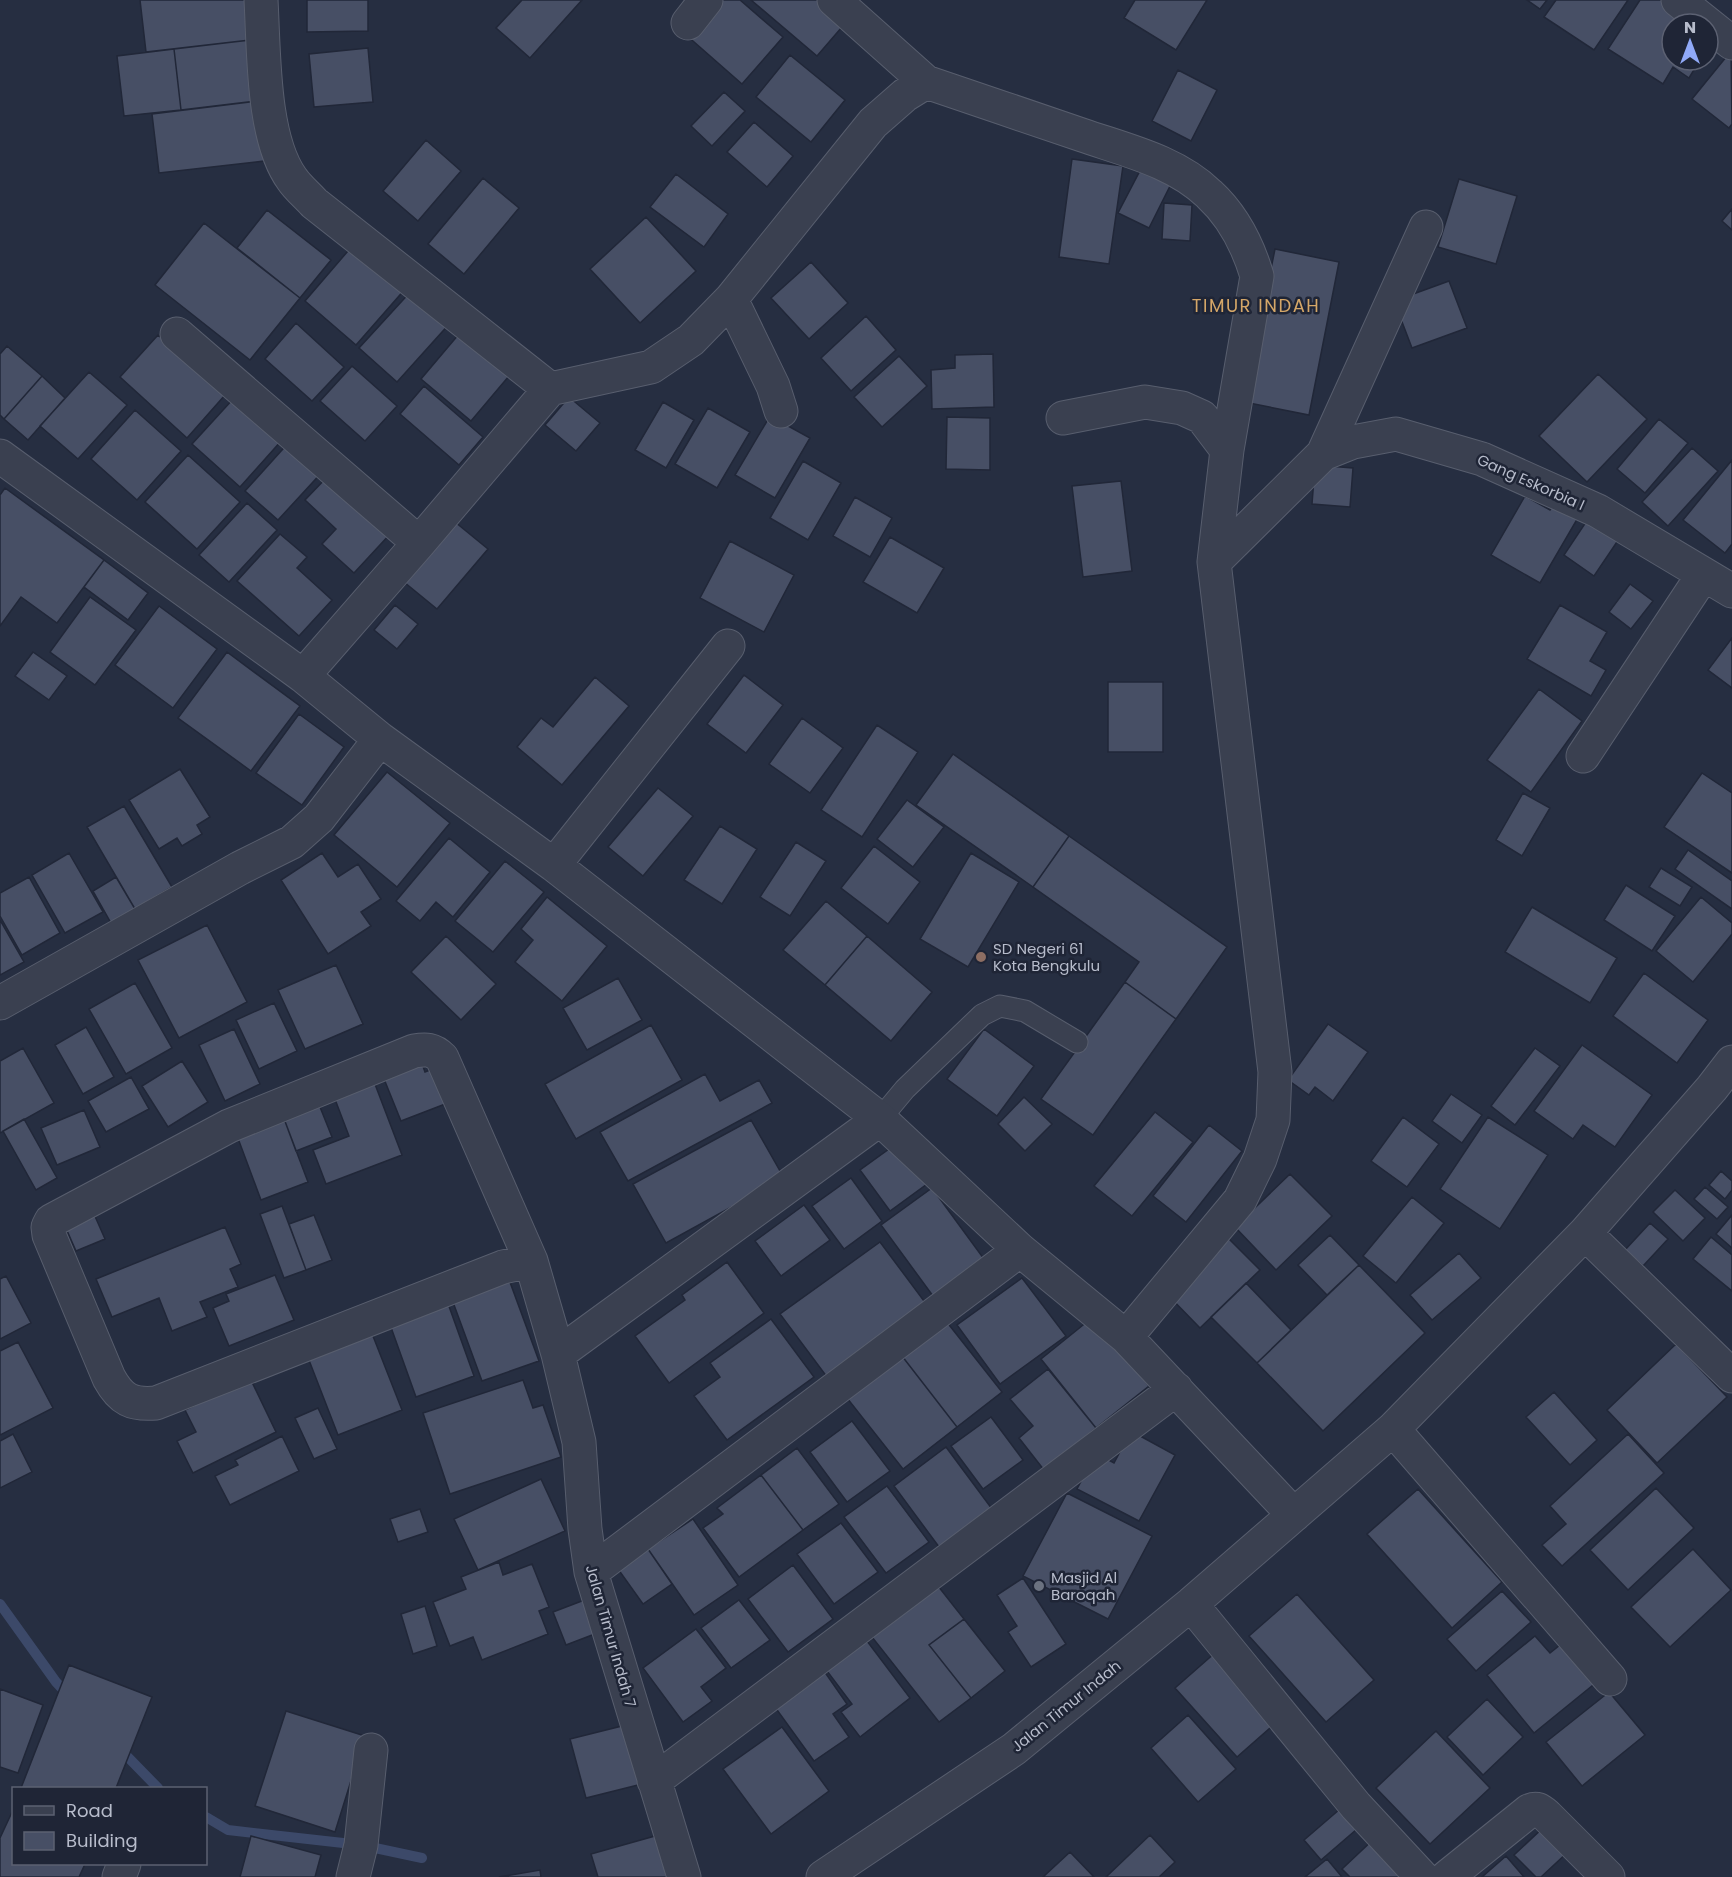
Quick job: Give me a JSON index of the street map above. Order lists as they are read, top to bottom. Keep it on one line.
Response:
{"streets":{"street":["Gang Eskorbia I","Jalan Timur Indah 7","Jalan Timur Indah"]},"districts":["TIMUR INDAH"],"places":["SD Negeri 61 Kota Bengkulu","Masjid Al Baroqah"],"legend":["Road","Building"],"north":"top"}
